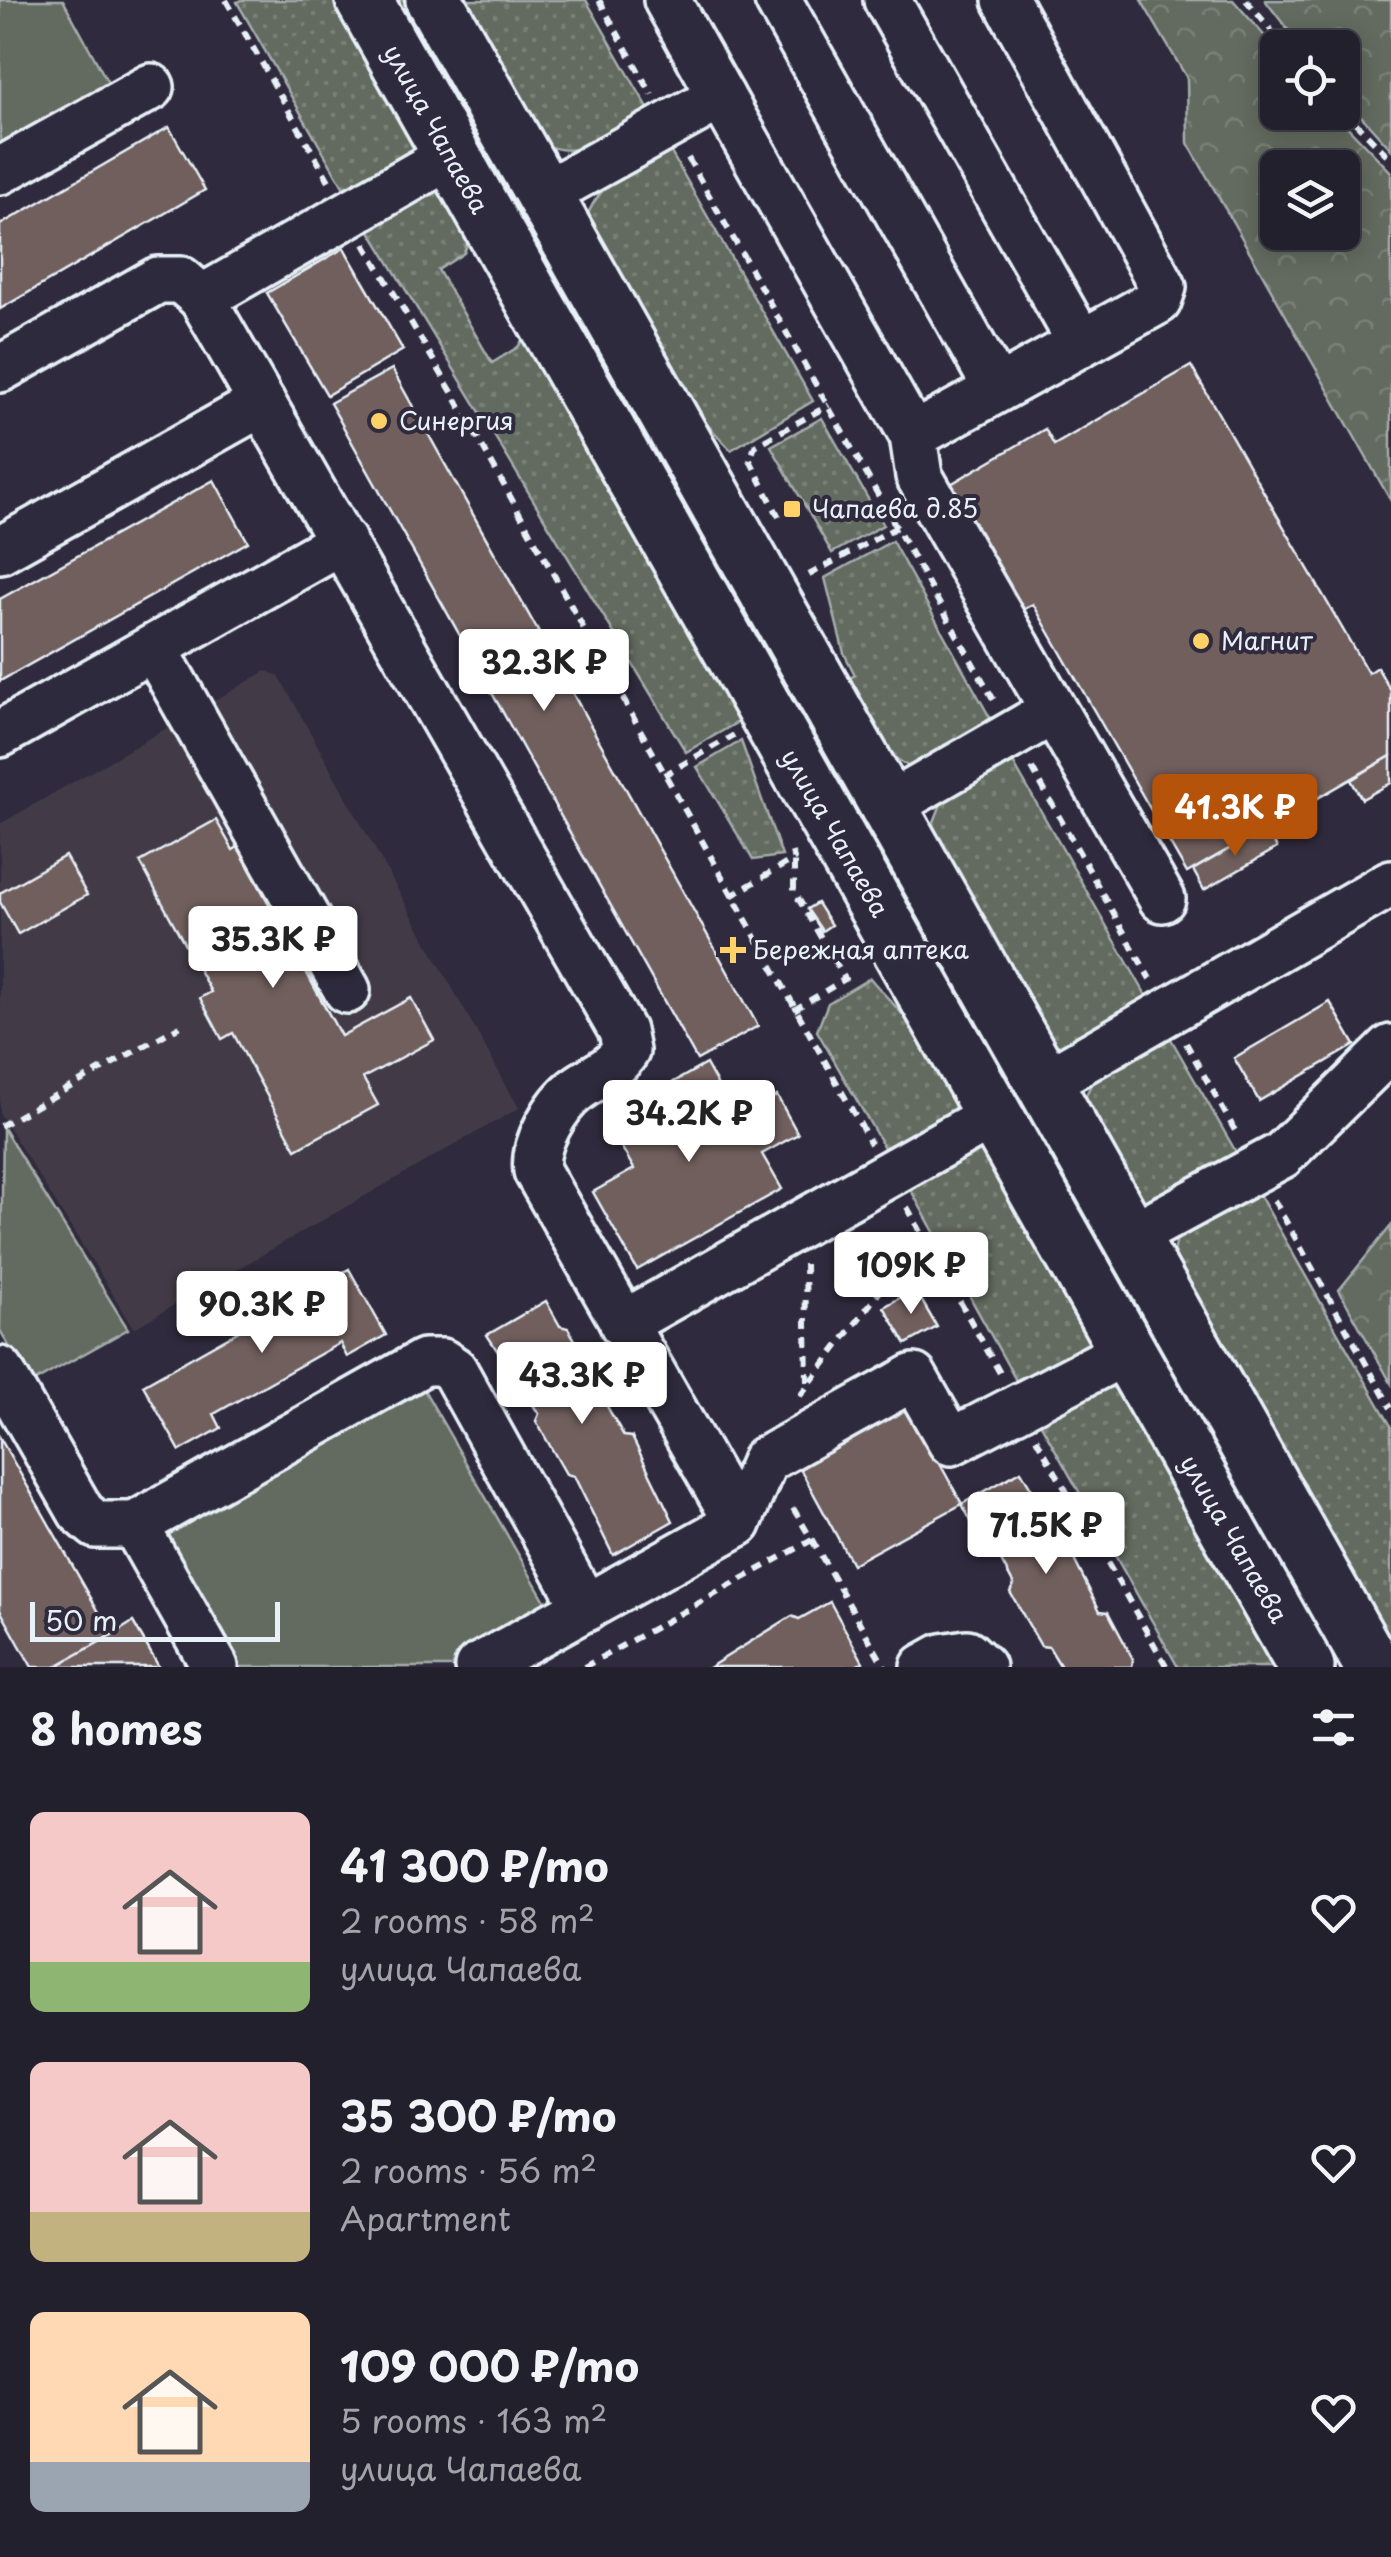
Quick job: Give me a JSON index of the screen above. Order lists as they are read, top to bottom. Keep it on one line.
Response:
{"streets":{"main road":["улица Чапаева"]},"places":{"other":["Синергия","Магнит"],"transit":["Чапаева д.85"],"health":["Бережная аптека"]},"scale_bar":"50 m","page":{"price":["32.3K ₽","41.3K ₽","35.3K ₽","34.2K ₽","109K ₽","90.3K ₽","43.3K ₽","71.5K ₽"],"scale":"50 m","heading":"8 homes","list":[{"name":"41 300 ₽/mo","note":"2 rooms · 58 m² · улица Чапаева"},{"name":"35 300 ₽/mo","note":"2 rooms · 56 m² · Apartment"},{"name":"109 000 ₽/mo","note":"5 rooms · 163 m² · улица Чапаева"}]}}
